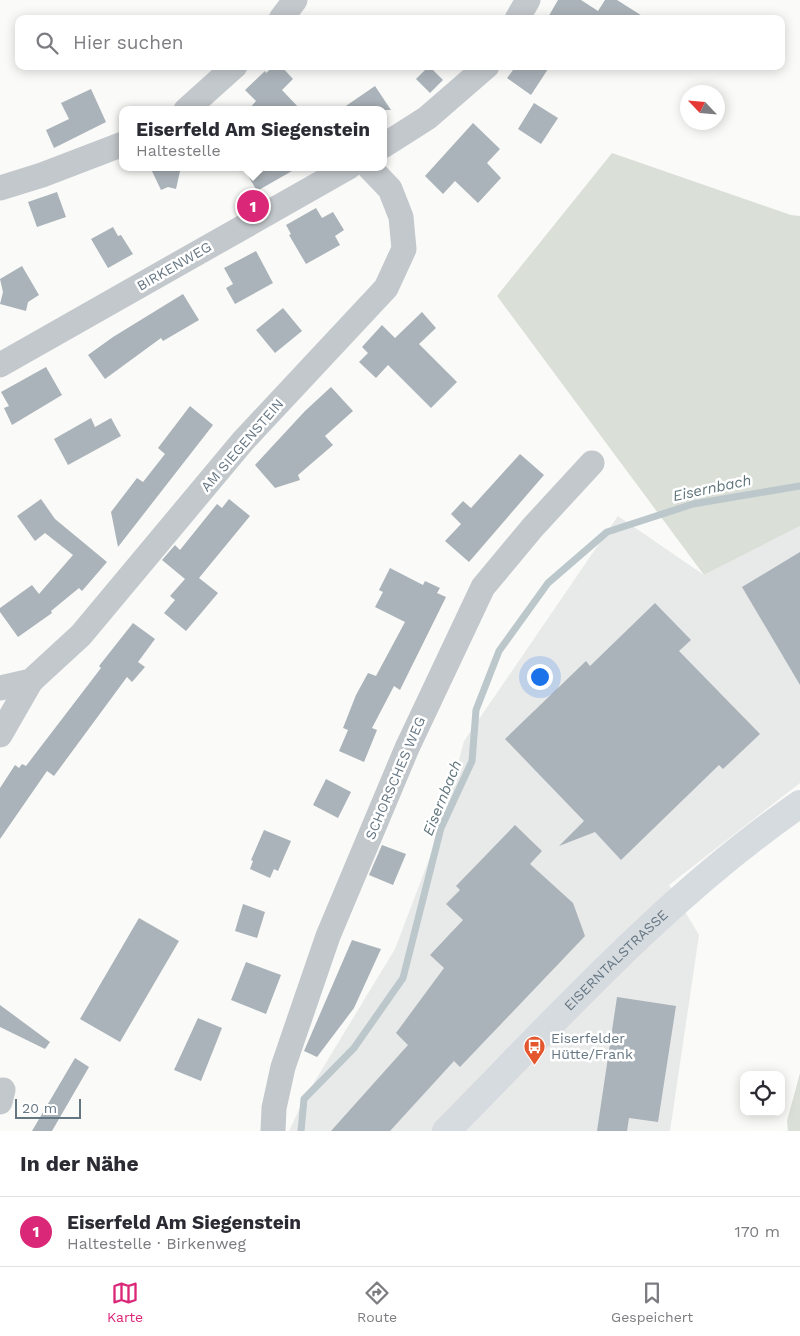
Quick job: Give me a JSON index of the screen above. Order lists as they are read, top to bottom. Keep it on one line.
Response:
{"streets":{"main road":["EISERNTALSTRASSE"],"street":["BIRKENWEG","AM SIEGENSTEIN","SCHORSCHES WEG"]},"water":["Eisernbach"],"places":{"bus stop":["Eiserfelder Hütte/Frank"]},"scale_bar":"20 m","north":"top left","page":{"search":"Hier suchen","popup":["Eiserfeld Am Siegenstein","Haltestelle"],"pins":"1","scale":"20 m","heading":"In der Nähe","list":[{"mark":"1","name":"Eiserfeld Am Siegenstein","note":"Haltestelle · Birkenweg","value":"170 m"}],"nav":["Karte","Route","Gespeichert"]}}
